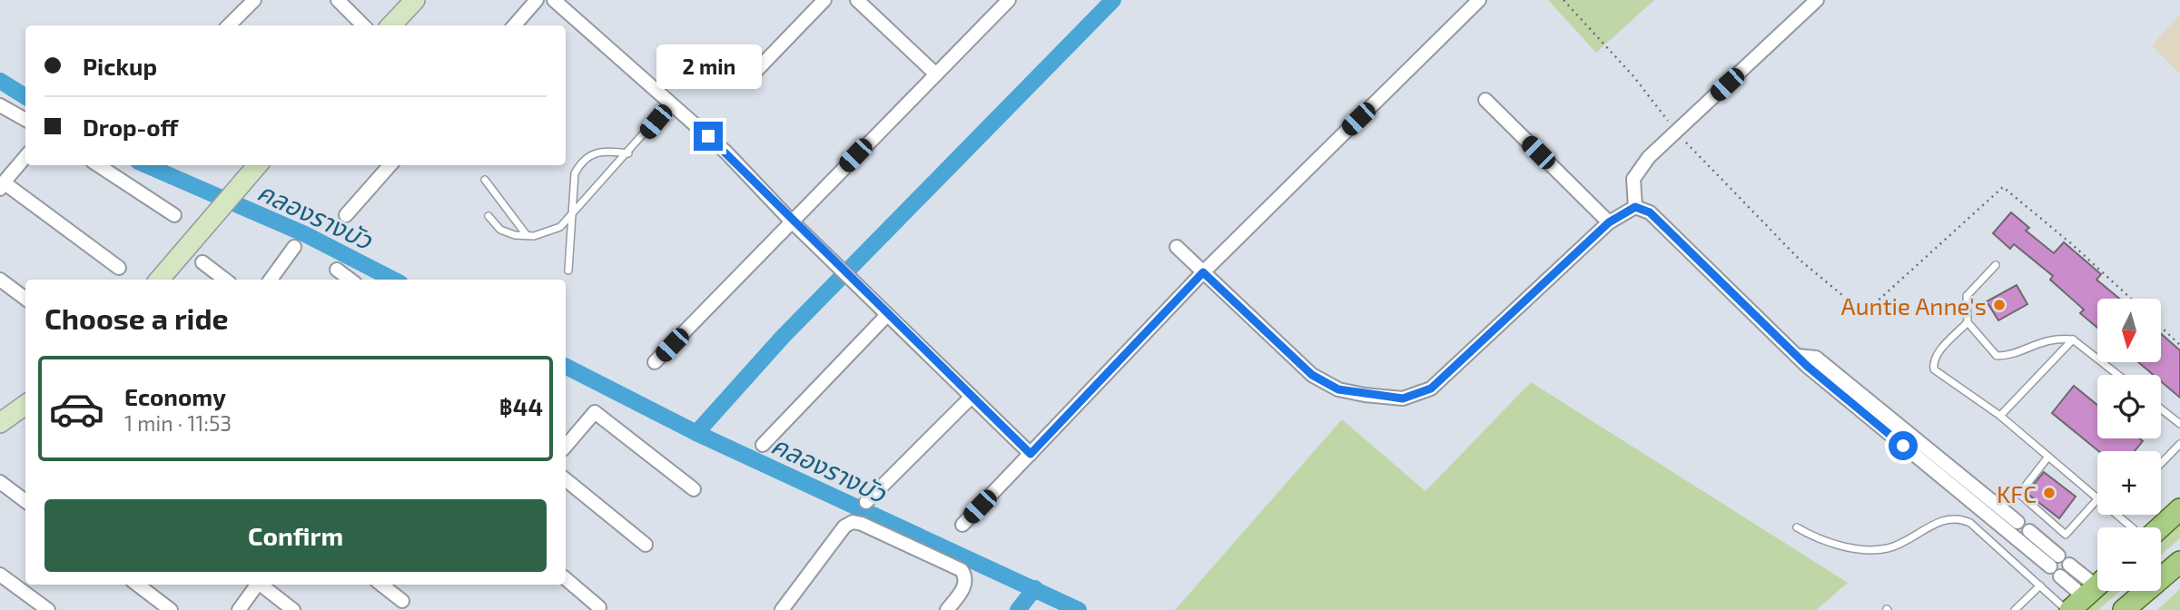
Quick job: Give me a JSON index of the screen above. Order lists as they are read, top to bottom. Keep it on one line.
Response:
{"water":["คลองรางบัว"],"places":["Auntie Anne's","KFC"],"north":"bottom","page":{"banner":["Pickup","Drop-off"],"bubble":"2 min","heading":"Choose a ride","map_buttons":["+","−"],"list":[{"name":"Economy","note":"1 min · 11:53","value":"฿44"}],"buttons":"Confirm"}}
